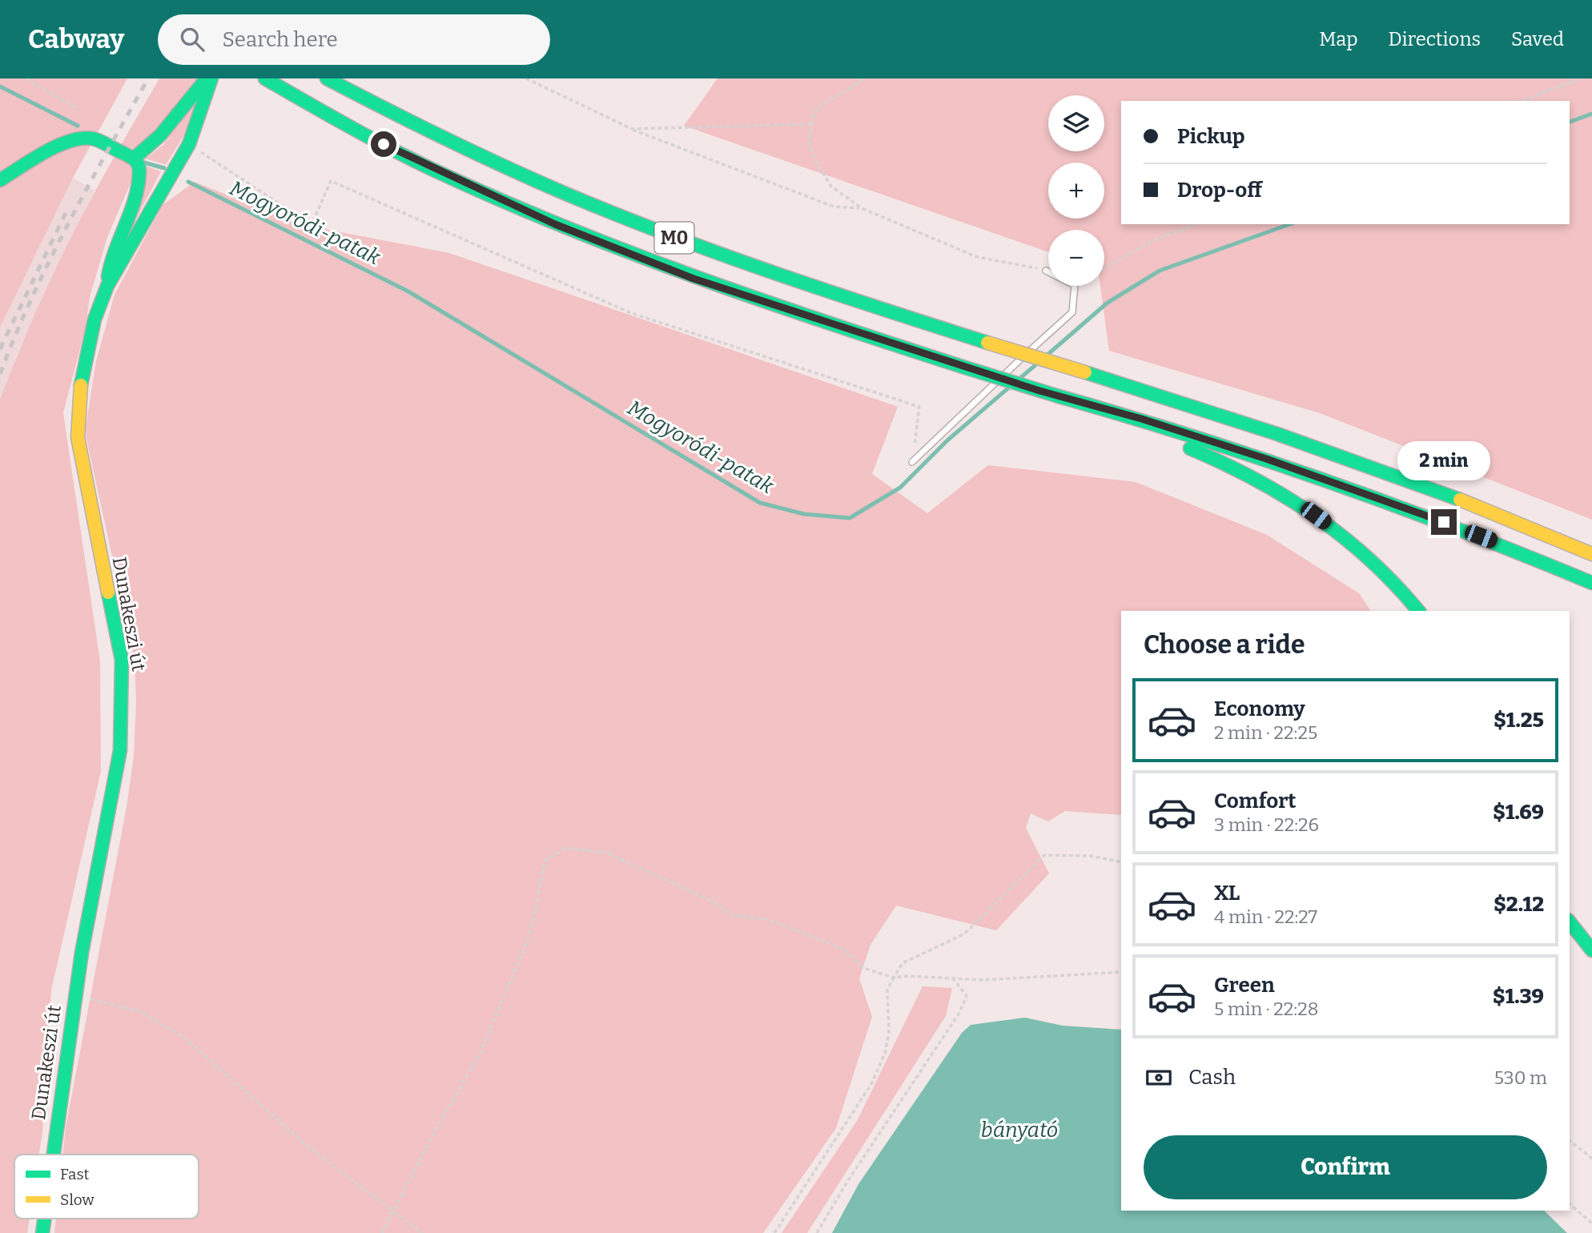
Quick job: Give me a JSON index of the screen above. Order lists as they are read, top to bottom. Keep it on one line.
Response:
{"streets":{"main road":["M0","Dunakeszi út"]},"water":["Mogyoródi-patak","bányató"],"legend":["Fast","Slow"],"page":{"header":"Cabway","search":"Search here","nav":["Map","Directions","Saved"],"map_buttons":["+","−"],"banner":["Pickup","Drop-off"],"bubble":"2 min","heading":"Choose a ride","list":[{"name":"Economy","note":"2 min · 22:25","value":"$1.25"},{"name":"Comfort","note":"3 min · 22:26","value":"$1.69"},{"name":"XL","note":"4 min · 22:27","value":"$2.12"},{"name":"Green","note":"5 min · 22:28","value":"$1.39"}],"pay":["Cash","530 m"],"buttons":"Confirm"}}
